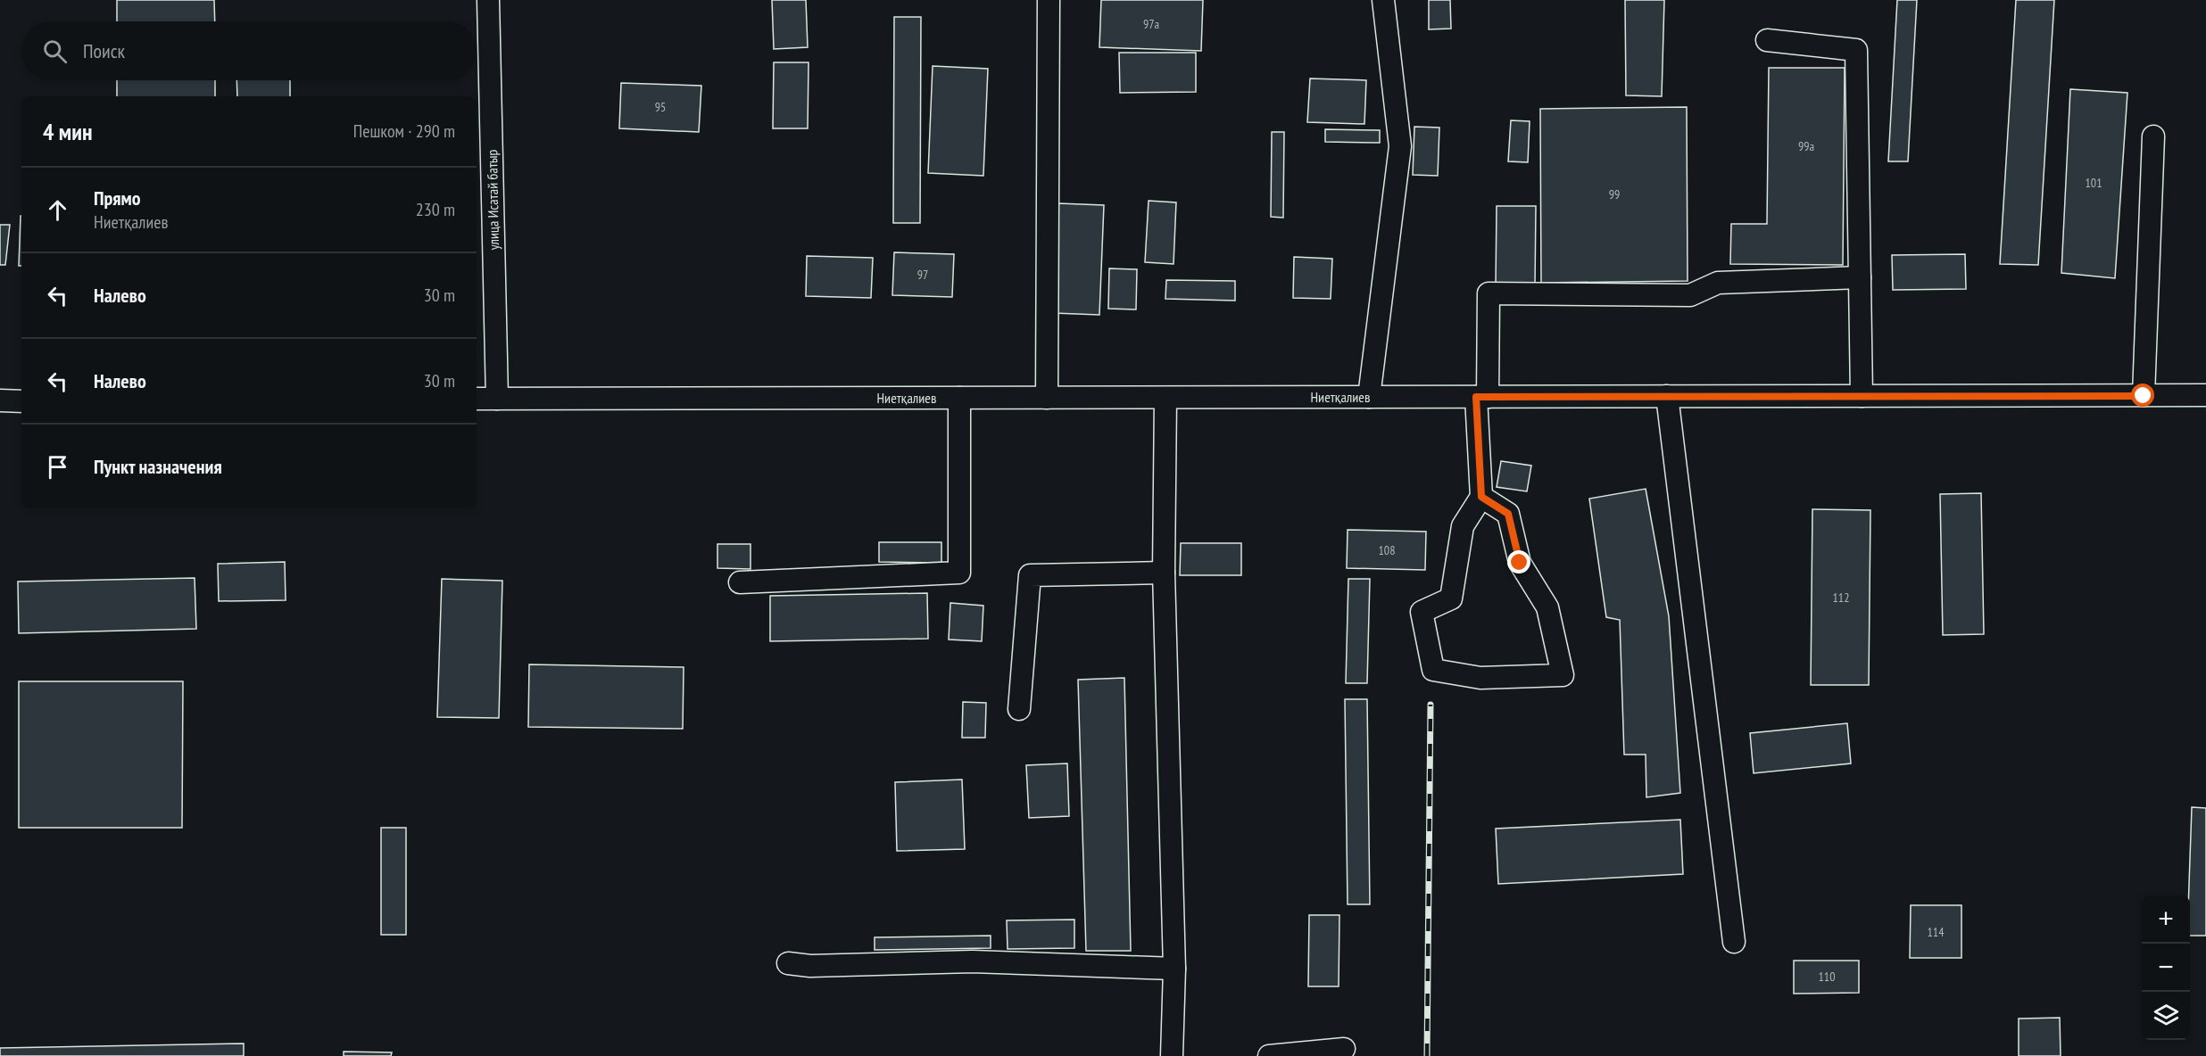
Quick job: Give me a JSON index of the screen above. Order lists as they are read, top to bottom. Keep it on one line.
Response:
{"streets":{"street":["улица Исатай батыр","Ниетқалиев"]},"crossings":[["улица Исатай батыр","Ниетқалиев"]],"house_numbers":["97а","95","99а","101","99","97","108","112","114","110"],"page":{"search":"Поиск","heading":["4 мин","Пешком · 290 m"],"list":[["Прямо","Ниетқалиев","230 m"],["Налево","30 m"],["Налево","30 m"],"Пункт назначения"],"map_buttons":["+","−"]}}
